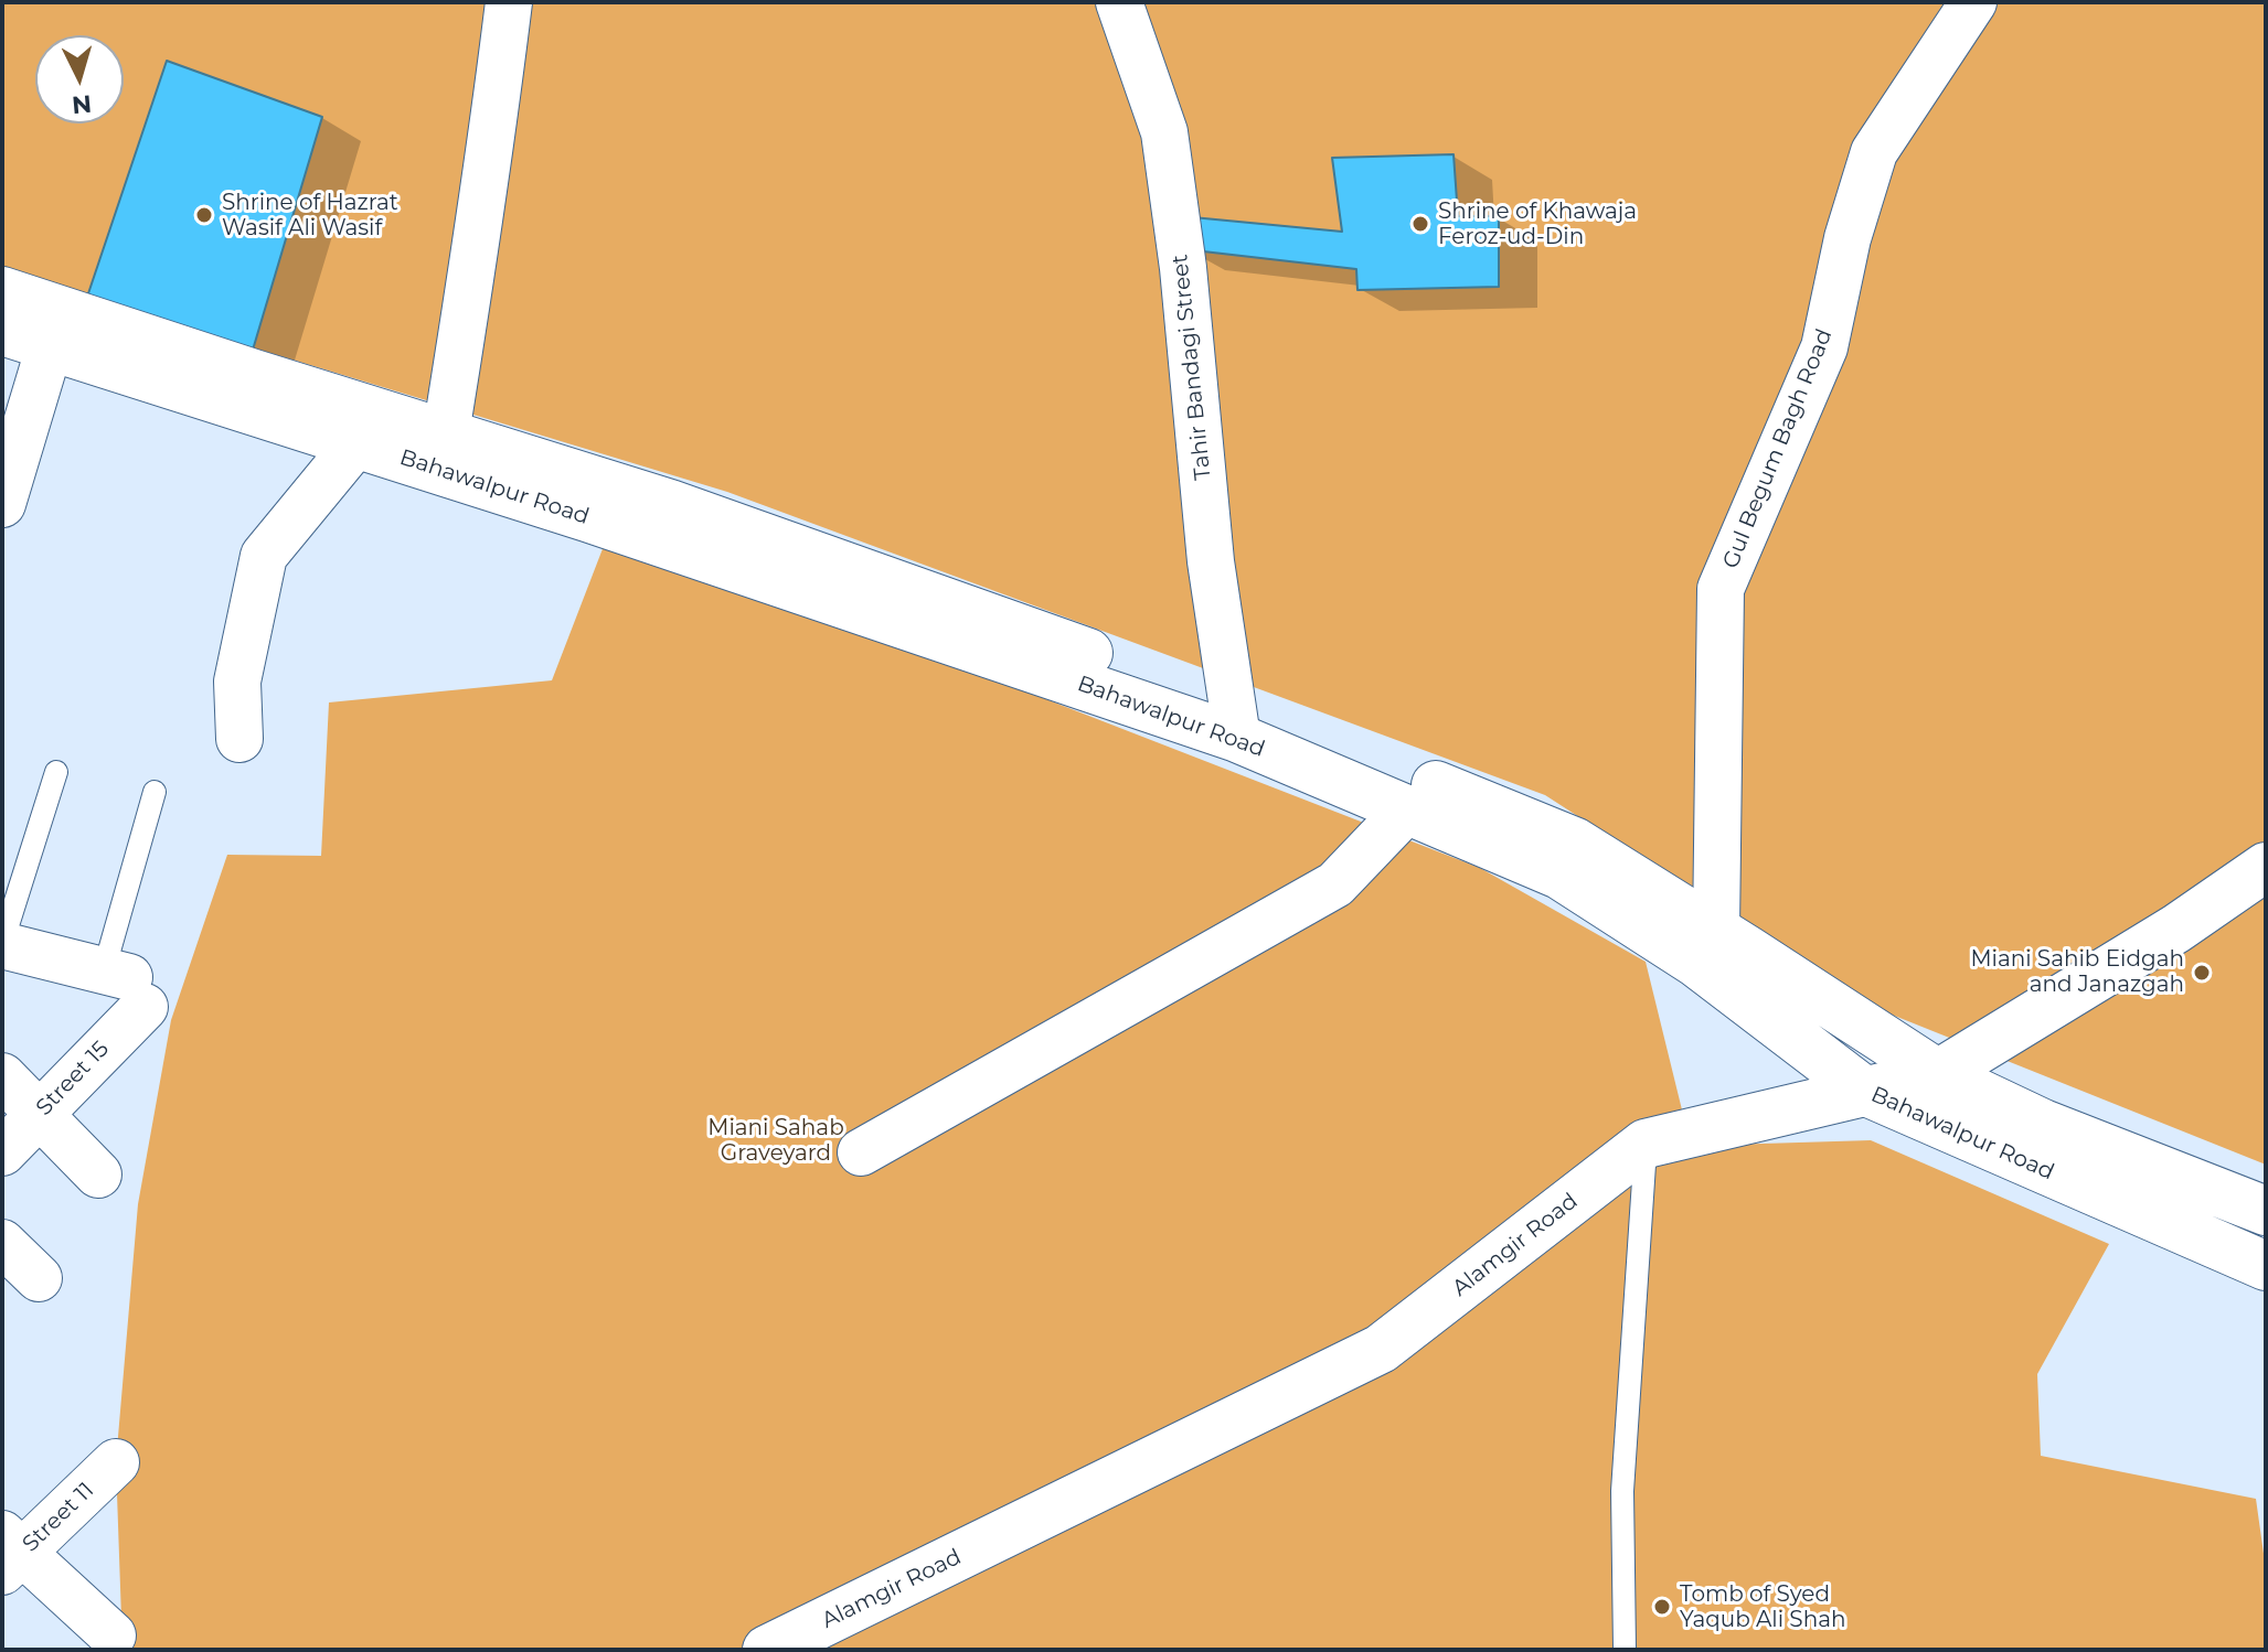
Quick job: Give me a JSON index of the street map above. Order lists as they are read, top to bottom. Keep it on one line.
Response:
{"streets":{"main road":["Bahawalpur Road","Alamgir Road"],"street":["Tahir Bandagi Street","Gul Begum Bagh Road","Street 15","Street 11"]},"crossings":[["Tahir Bandagi Street","Bahawalpur Road"],["Gul Begum Bagh Road","Bahawalpur Road"],["Bahawalpur Road","Alamgir Road"]],"parks":["Miani Sahab Graveyard"],"places":["Shrine of Hazrat Wasif Ali Wasif","Shrine of Khawaja Feroz-ud-Din","Miani Sahib Eidgah and Janazgah","Tomb of Syed Yaqub Ali Shah"],"north":"bottom"}
